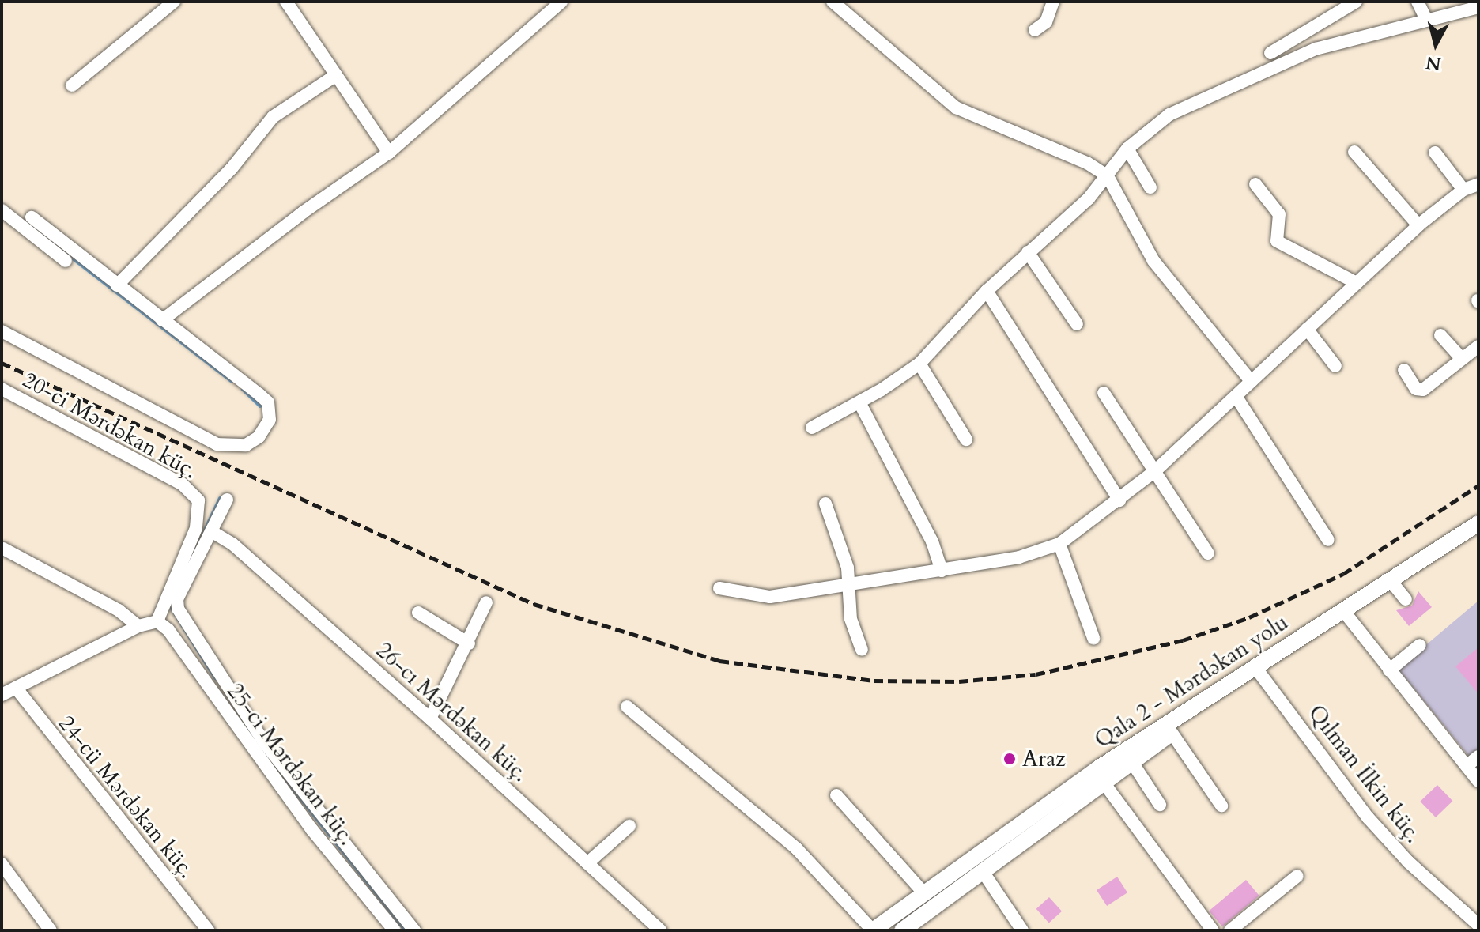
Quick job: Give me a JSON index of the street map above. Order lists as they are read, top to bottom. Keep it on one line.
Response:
{"streets":{"main road":["Qala 2 - Mərdəkan yolu"],"street":["20-ci Mərdəkan küç.","26-cı Mərdəkan küç.","25-ci Mərdəkan küç.","Qılman İlkin küç.","24-cü Mərdəkan küç."]},"crossings":[["20-ci Mərdəkan küç.","25-ci Mərdəkan küç."],["Qala 2 - Mərdəkan yolu","Qılman İlkin küç."]],"places":["Araz"],"north":"bottom"}
